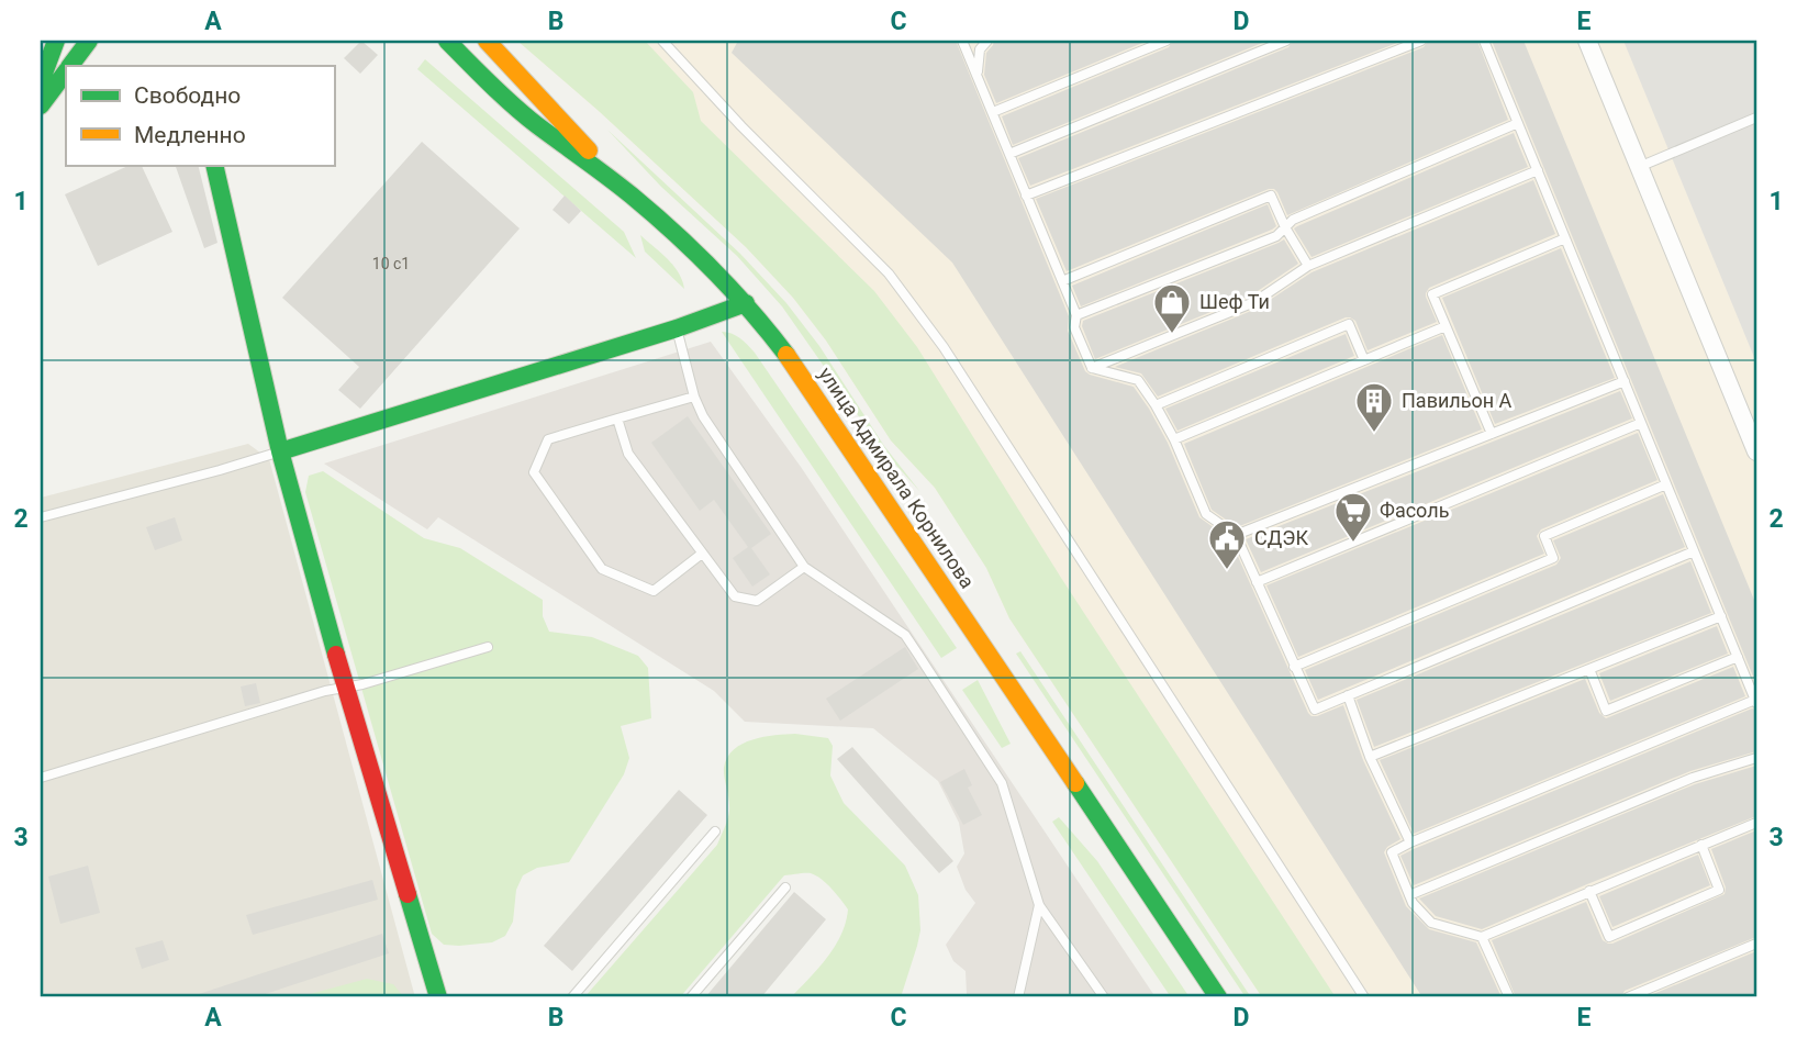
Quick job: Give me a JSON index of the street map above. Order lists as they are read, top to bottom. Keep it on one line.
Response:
{"streets":{"street":["улица Адмирала Корнилова"]},"places":{"shop":["Шеф Ти"],"building":["Павильон А"],"supermarket":["Фасоль"],"public building":["СДЭК"]},"house_numbers":["10 с1"],"legend":["Свободно","Медленно"],"grid":{"columns":["A","B","C","D","E"],"rows":["1","2","3"]}}
